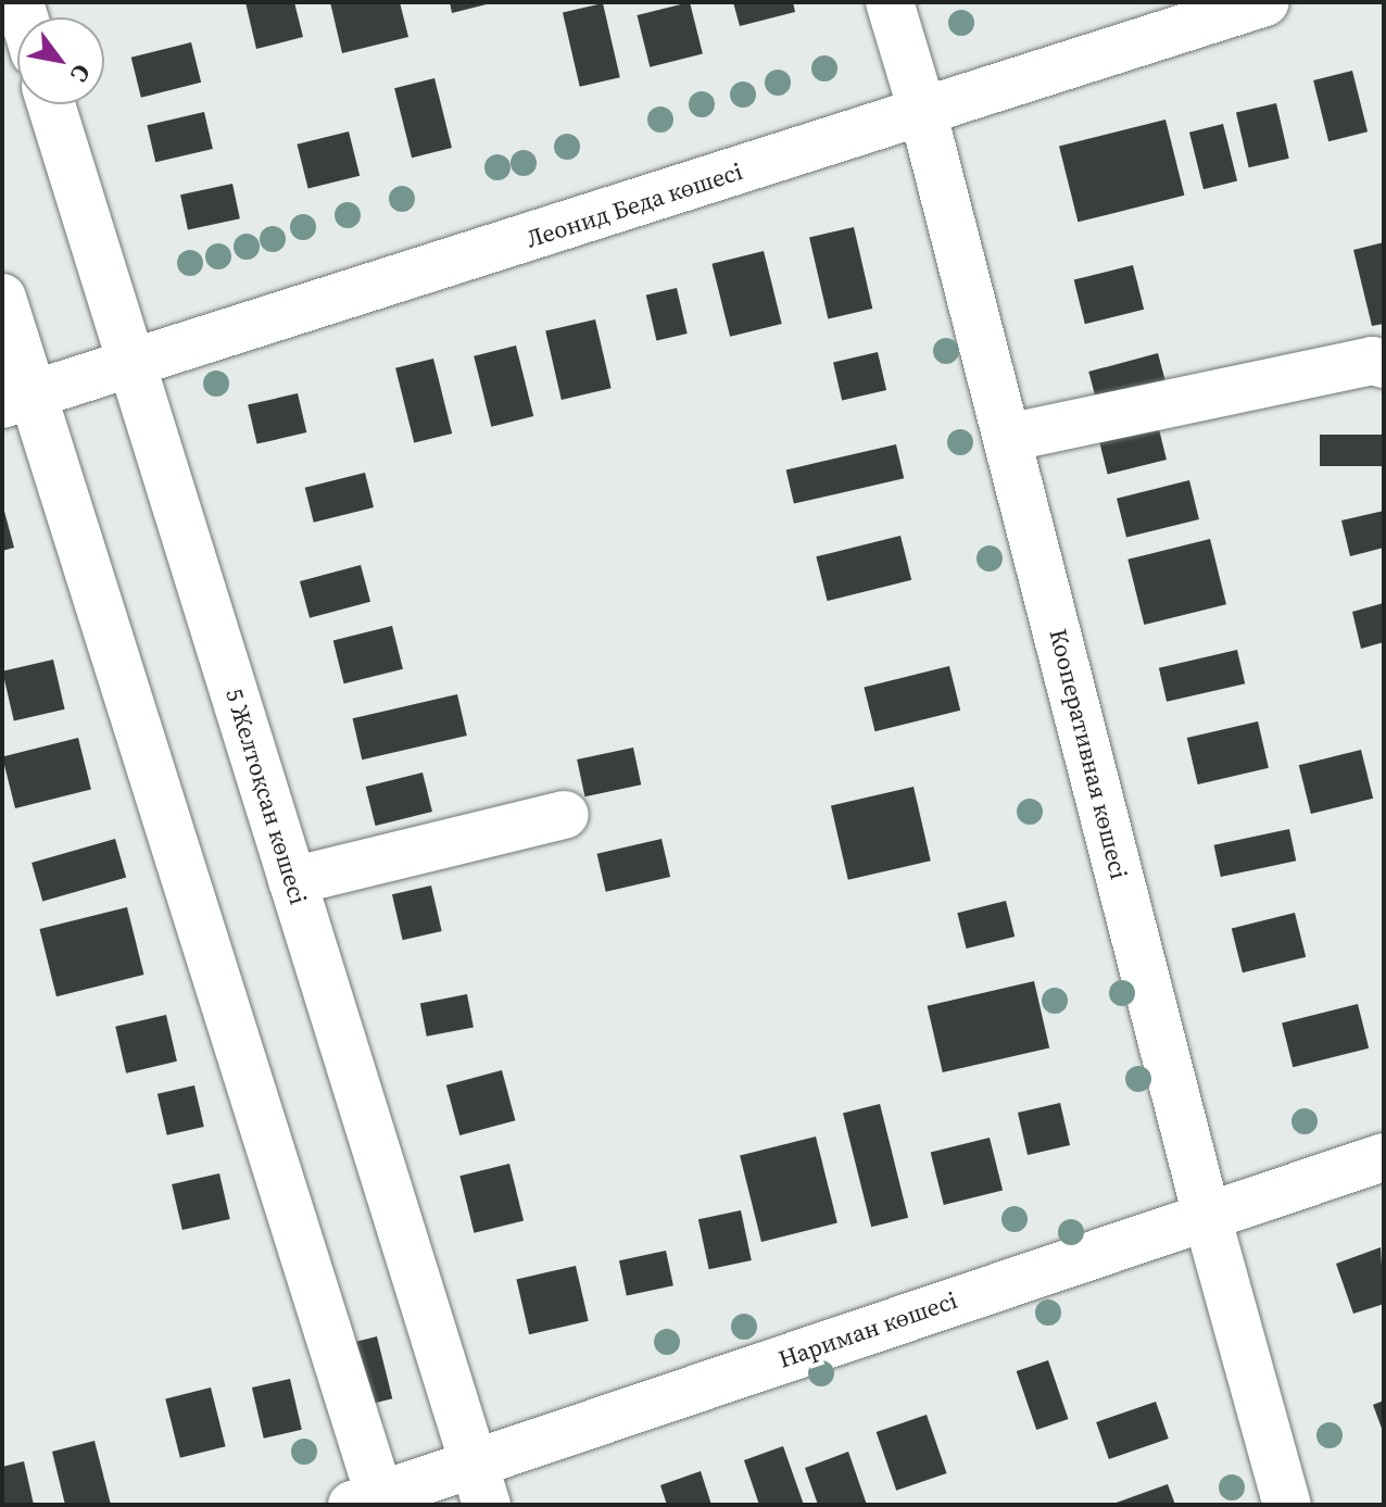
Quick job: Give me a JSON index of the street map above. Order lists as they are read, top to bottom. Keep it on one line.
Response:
{"streets":{"street":["Леонид Беда көшесі","Кооперативная көшесі","5 Желтоқсан көшесі","Нариман көшесі"]},"crossings":[["Леонид Беда көшесі","Кооперативная көшесі"],["Леонид Беда көшесі","5 Желтоқсан көшесі"],["Кооперативная көшесі","Нариман көшесі"],["5 Желтоқсан көшесі","Нариман көшесі"]],"north":"bottom right"}
